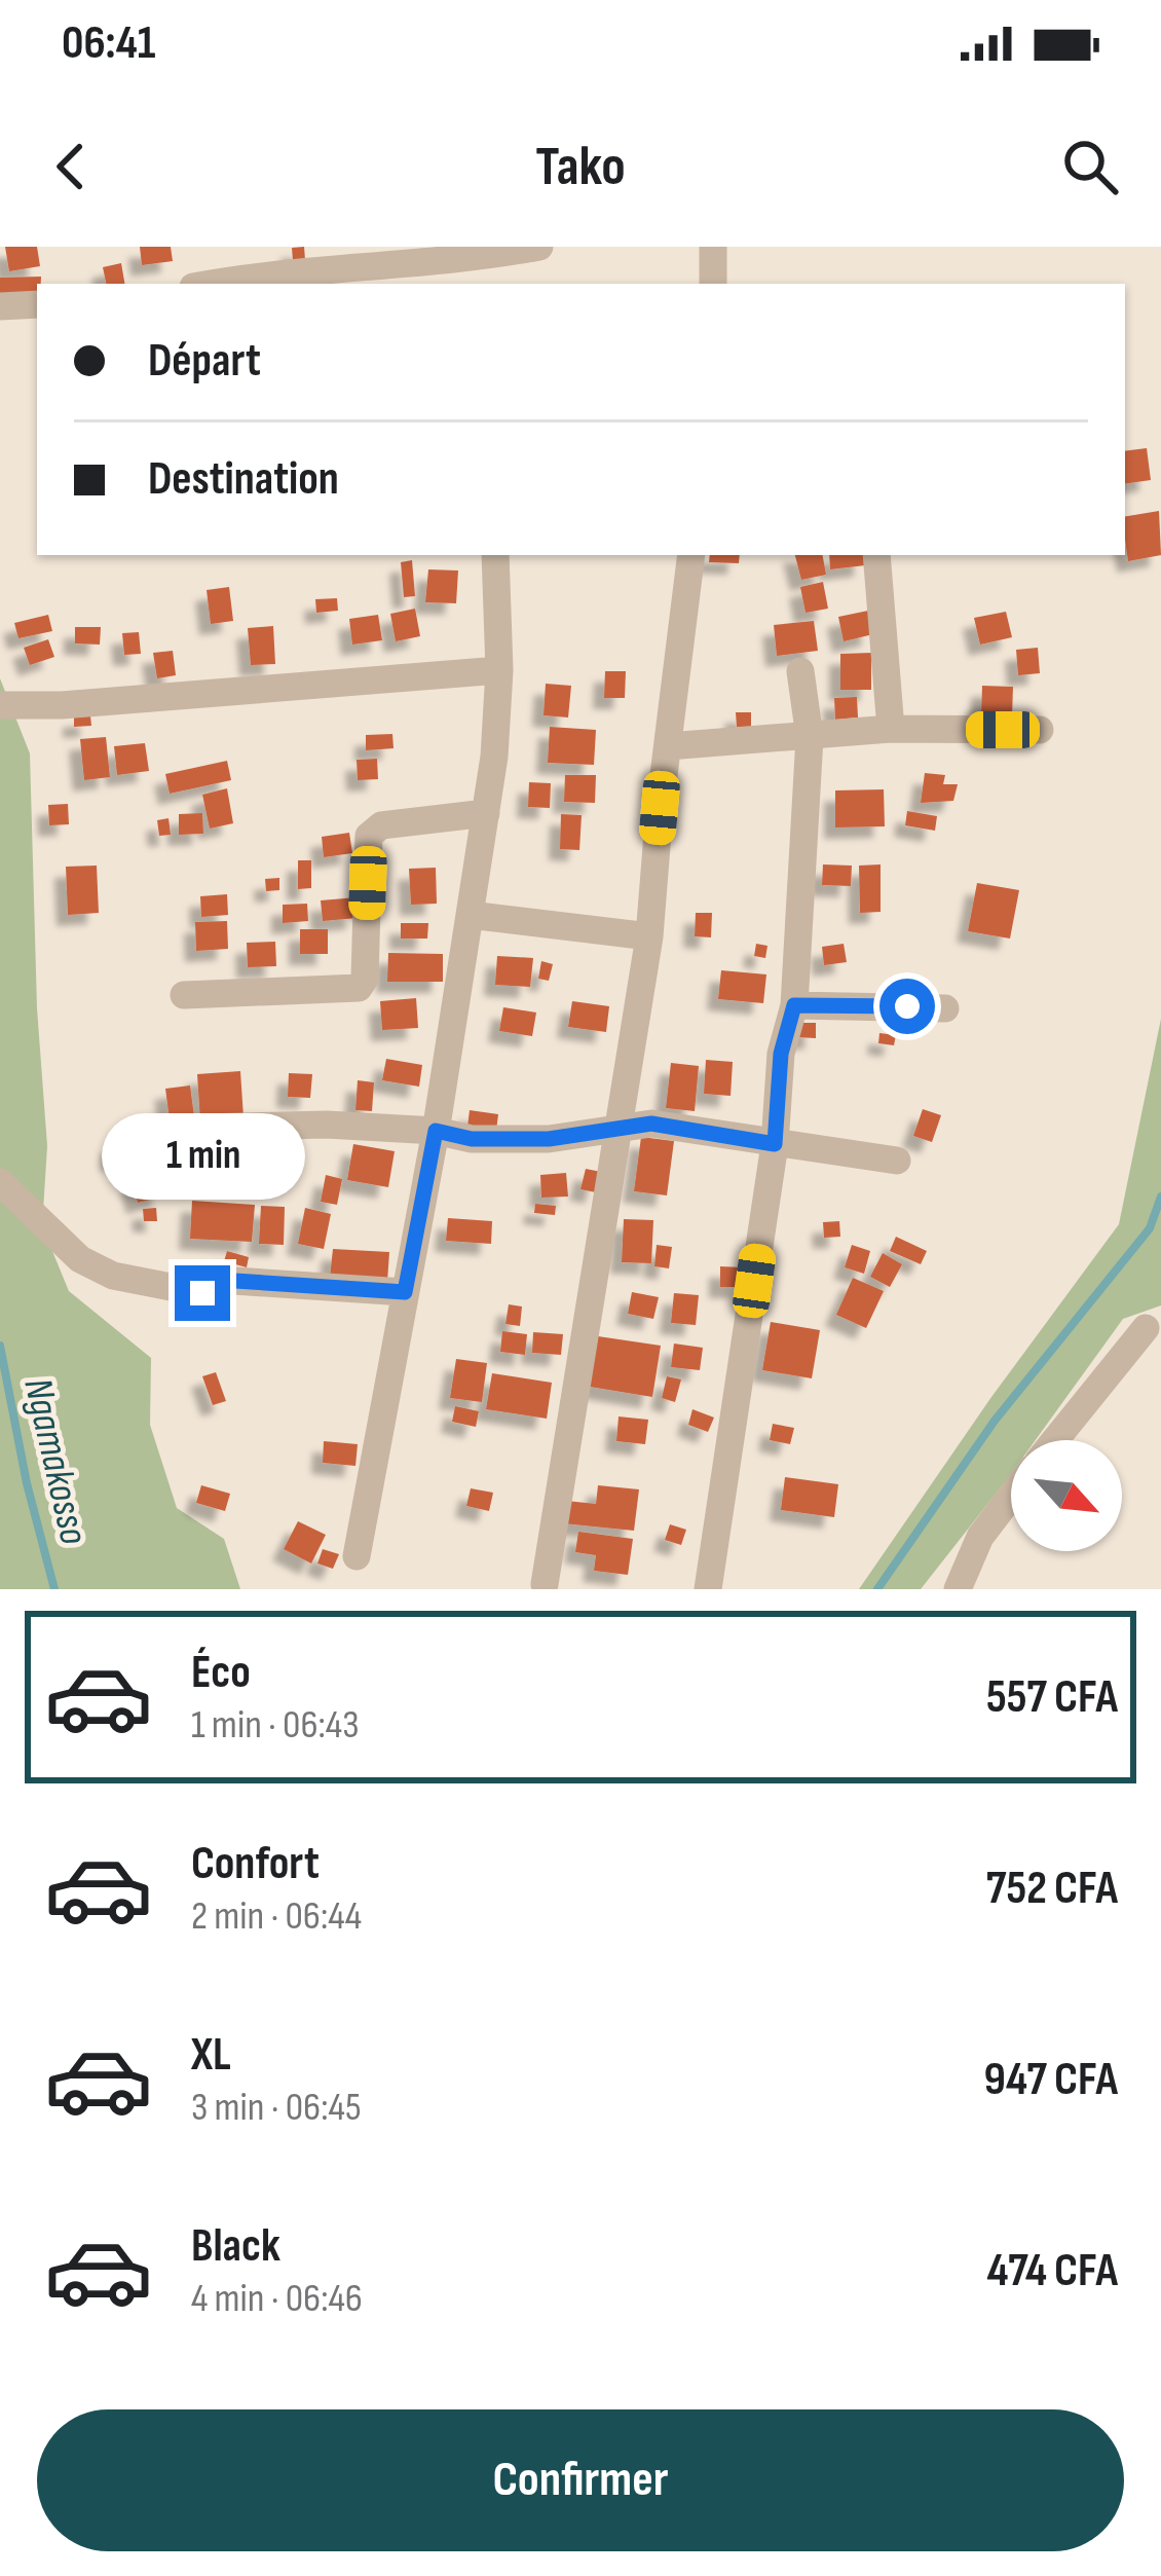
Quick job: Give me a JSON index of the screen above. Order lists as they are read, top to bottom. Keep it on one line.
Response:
{"water":["Ngamakosso"],"north":"bottom right","page":{"status":"06:41","header":"Tako","banner":["Départ","Destination"],"bubble":"1 min","list":[{"name":"Éco","note":"1 min · 06:43","value":"557 CFA"},{"name":"Confort","note":"2 min · 06:44","value":"752 CFA"},{"name":"XL","note":"3 min · 06:45","value":"947 CFA"},{"name":"Black","note":"4 min · 06:46","value":"474 CFA"}],"buttons":"Confirmer"}}
